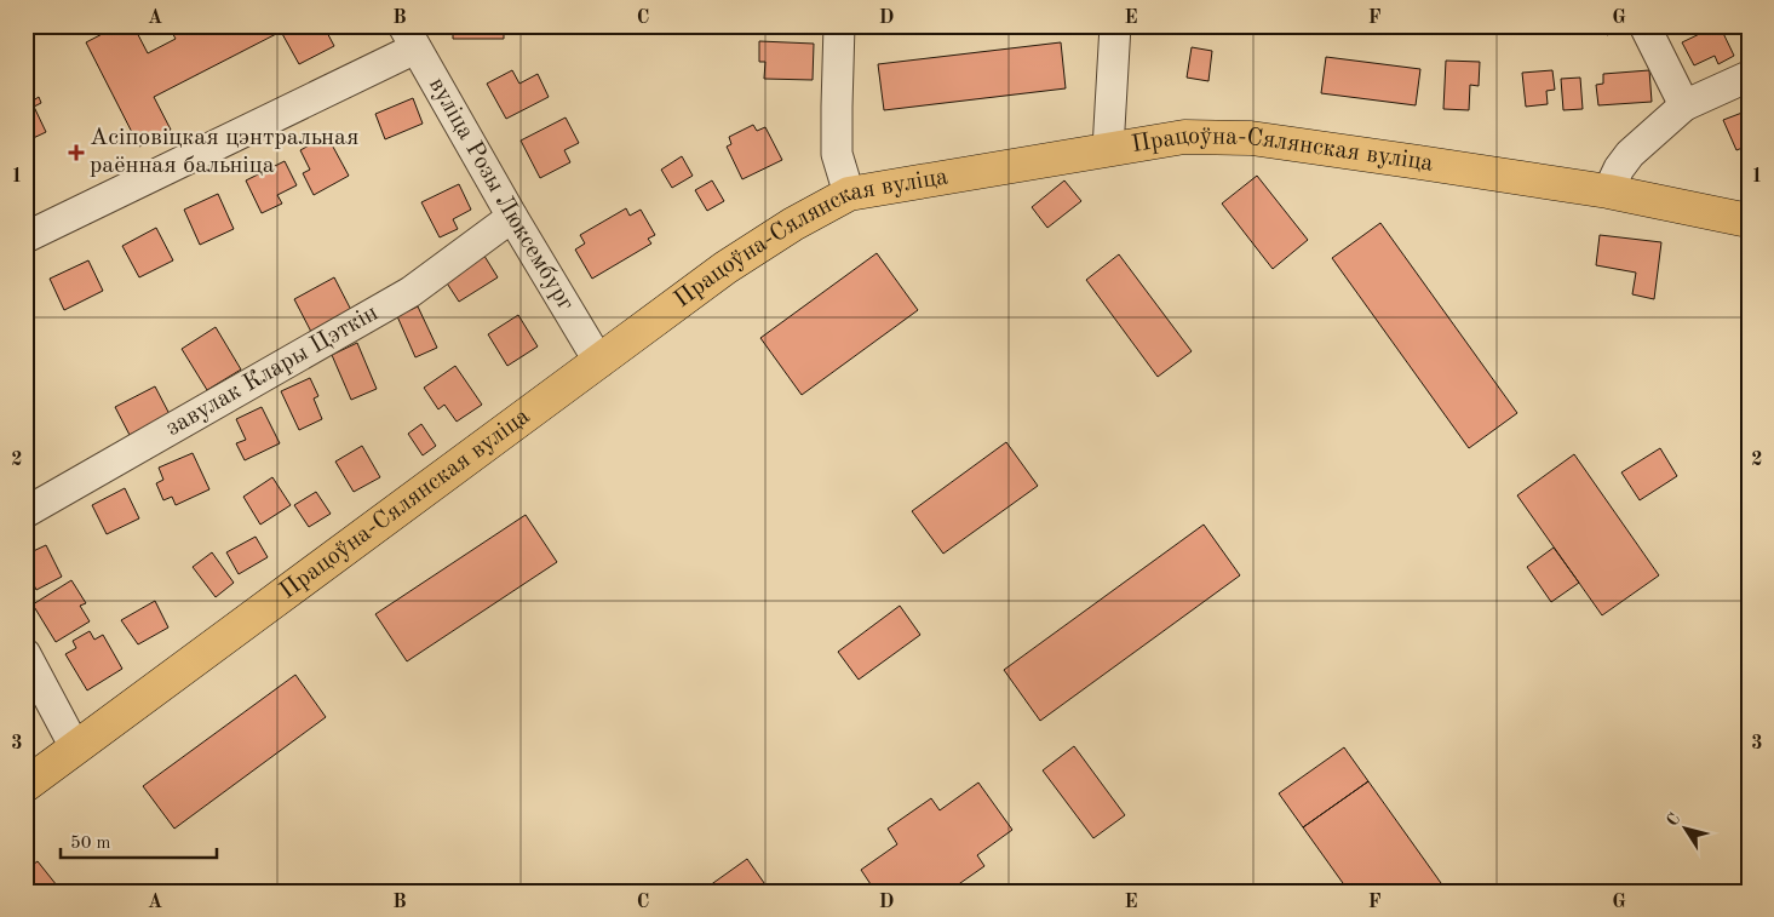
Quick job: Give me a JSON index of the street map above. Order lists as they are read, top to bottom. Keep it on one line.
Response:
{"streets":{"main road":["Працоўна-Сялянская вуліца"],"street":["вуліца Розы Люксембург","завулак Клары Цэткін"]},"crossings":[["Працоўна-Сялянская вуліца","вуліца Розы Люксембург"],["вуліца Розы Люксембург","завулак Клары Цэткін"]],"places":{"health":["Асіповіцкая цэнтральная раённая бальніца"]},"scale_bar":"50 m","north":"top left","grid":{"columns":["A","B","C","D","E","F","G"],"rows":["1","2","3"]}}
